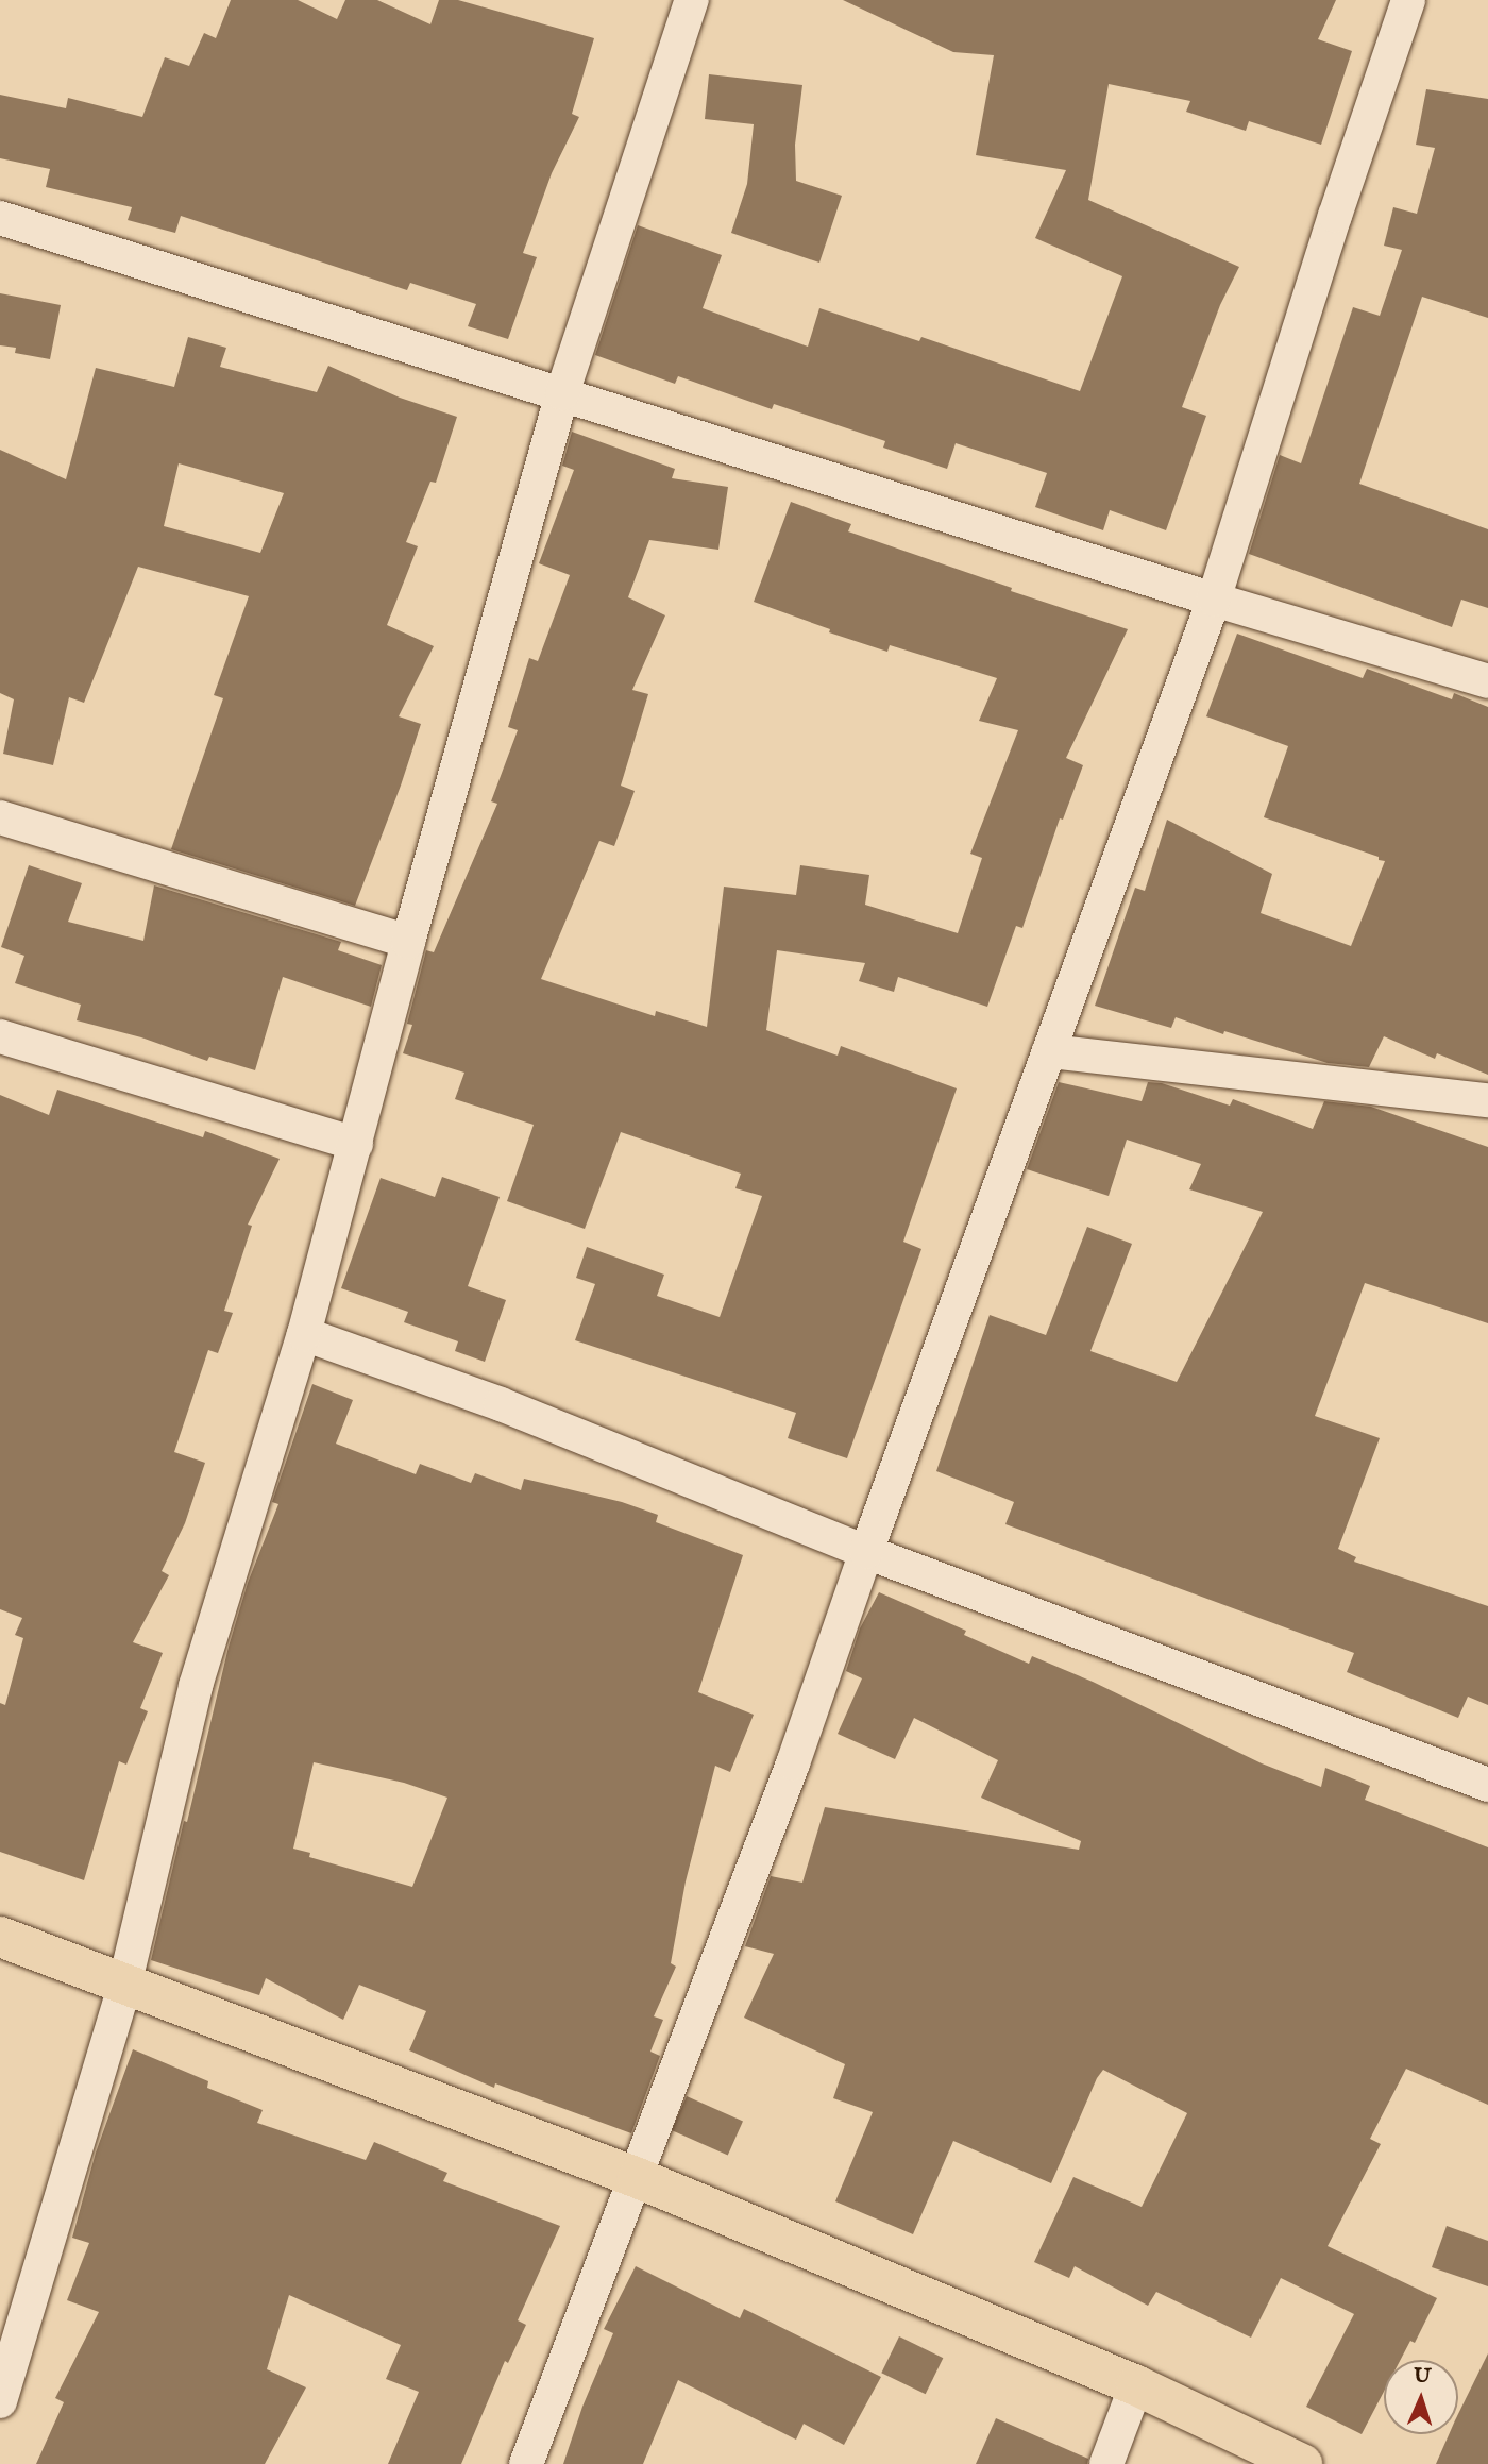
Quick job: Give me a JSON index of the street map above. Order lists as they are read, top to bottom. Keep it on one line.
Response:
{"north":"top"}
